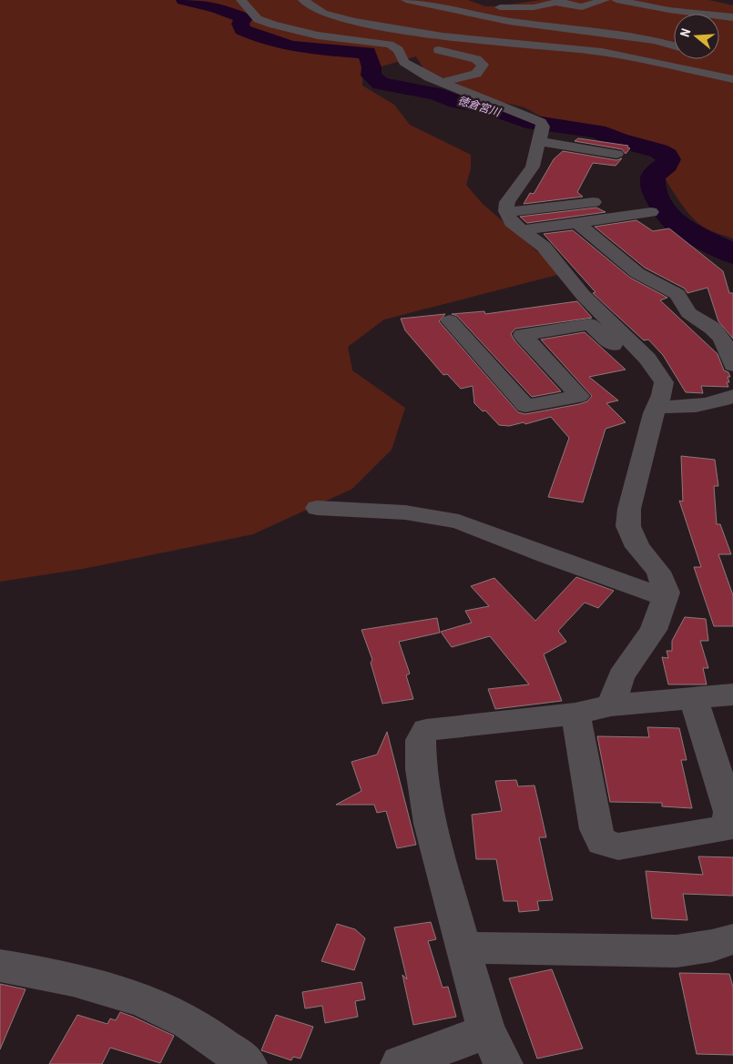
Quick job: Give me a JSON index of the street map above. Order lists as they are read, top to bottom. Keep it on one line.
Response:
{"water":["徳倉宮川"],"north":"left"}
